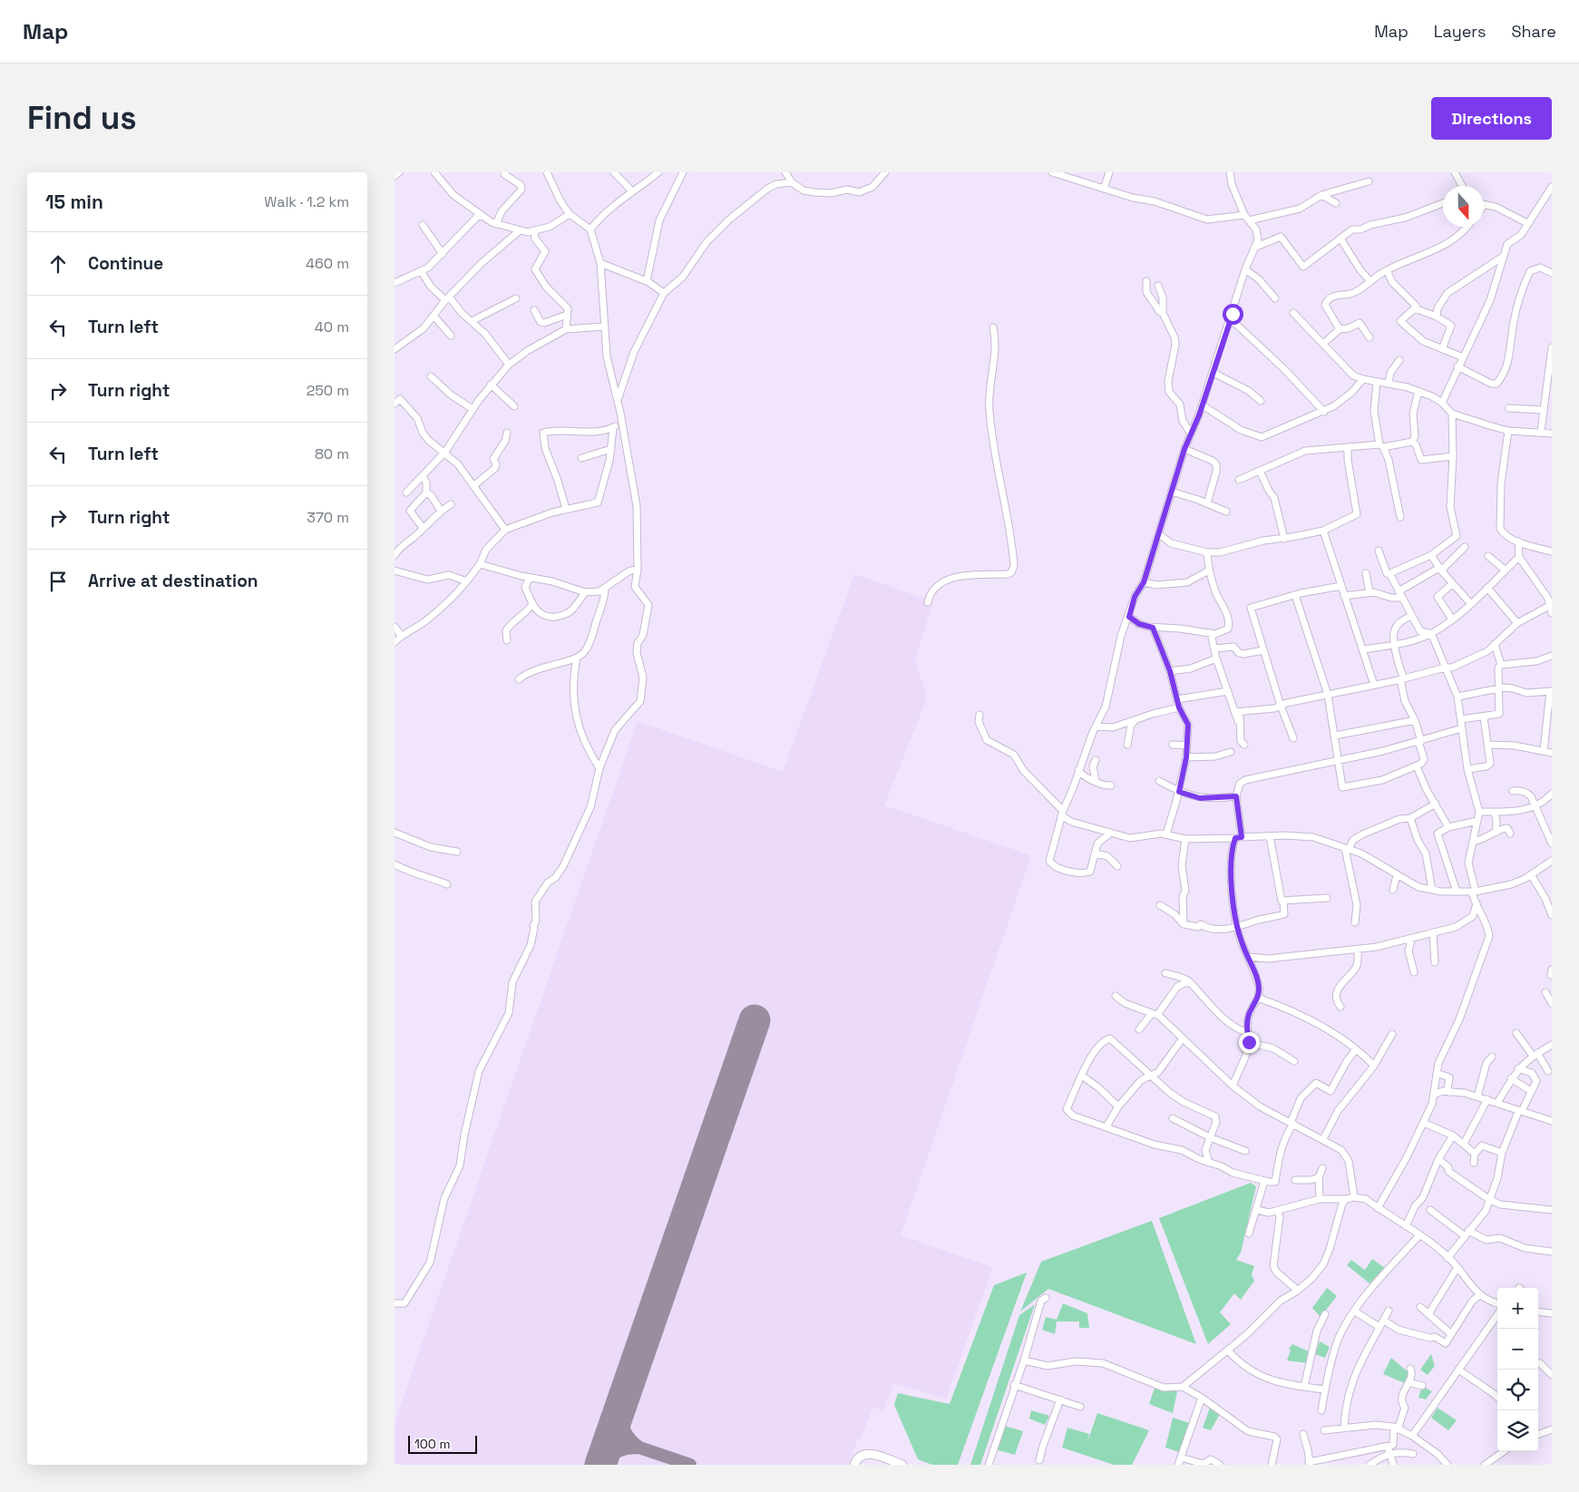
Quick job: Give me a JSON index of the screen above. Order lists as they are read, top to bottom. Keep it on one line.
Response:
{"scale_bar":"100 m","north":"bottom","page":{"header":"Map","nav":["Map","Layers","Share"],"buttons":"Directions","title":"Find us","heading":["15 min","Walk · 1.2 km"],"list":[["Continue","460 m"],["Turn left","40 m"],["Turn right","250 m"],["Turn left","80 m"],["Turn right","370 m"],"Arrive at destination"],"map_buttons":["+","−"],"scale":"100 m"}}
